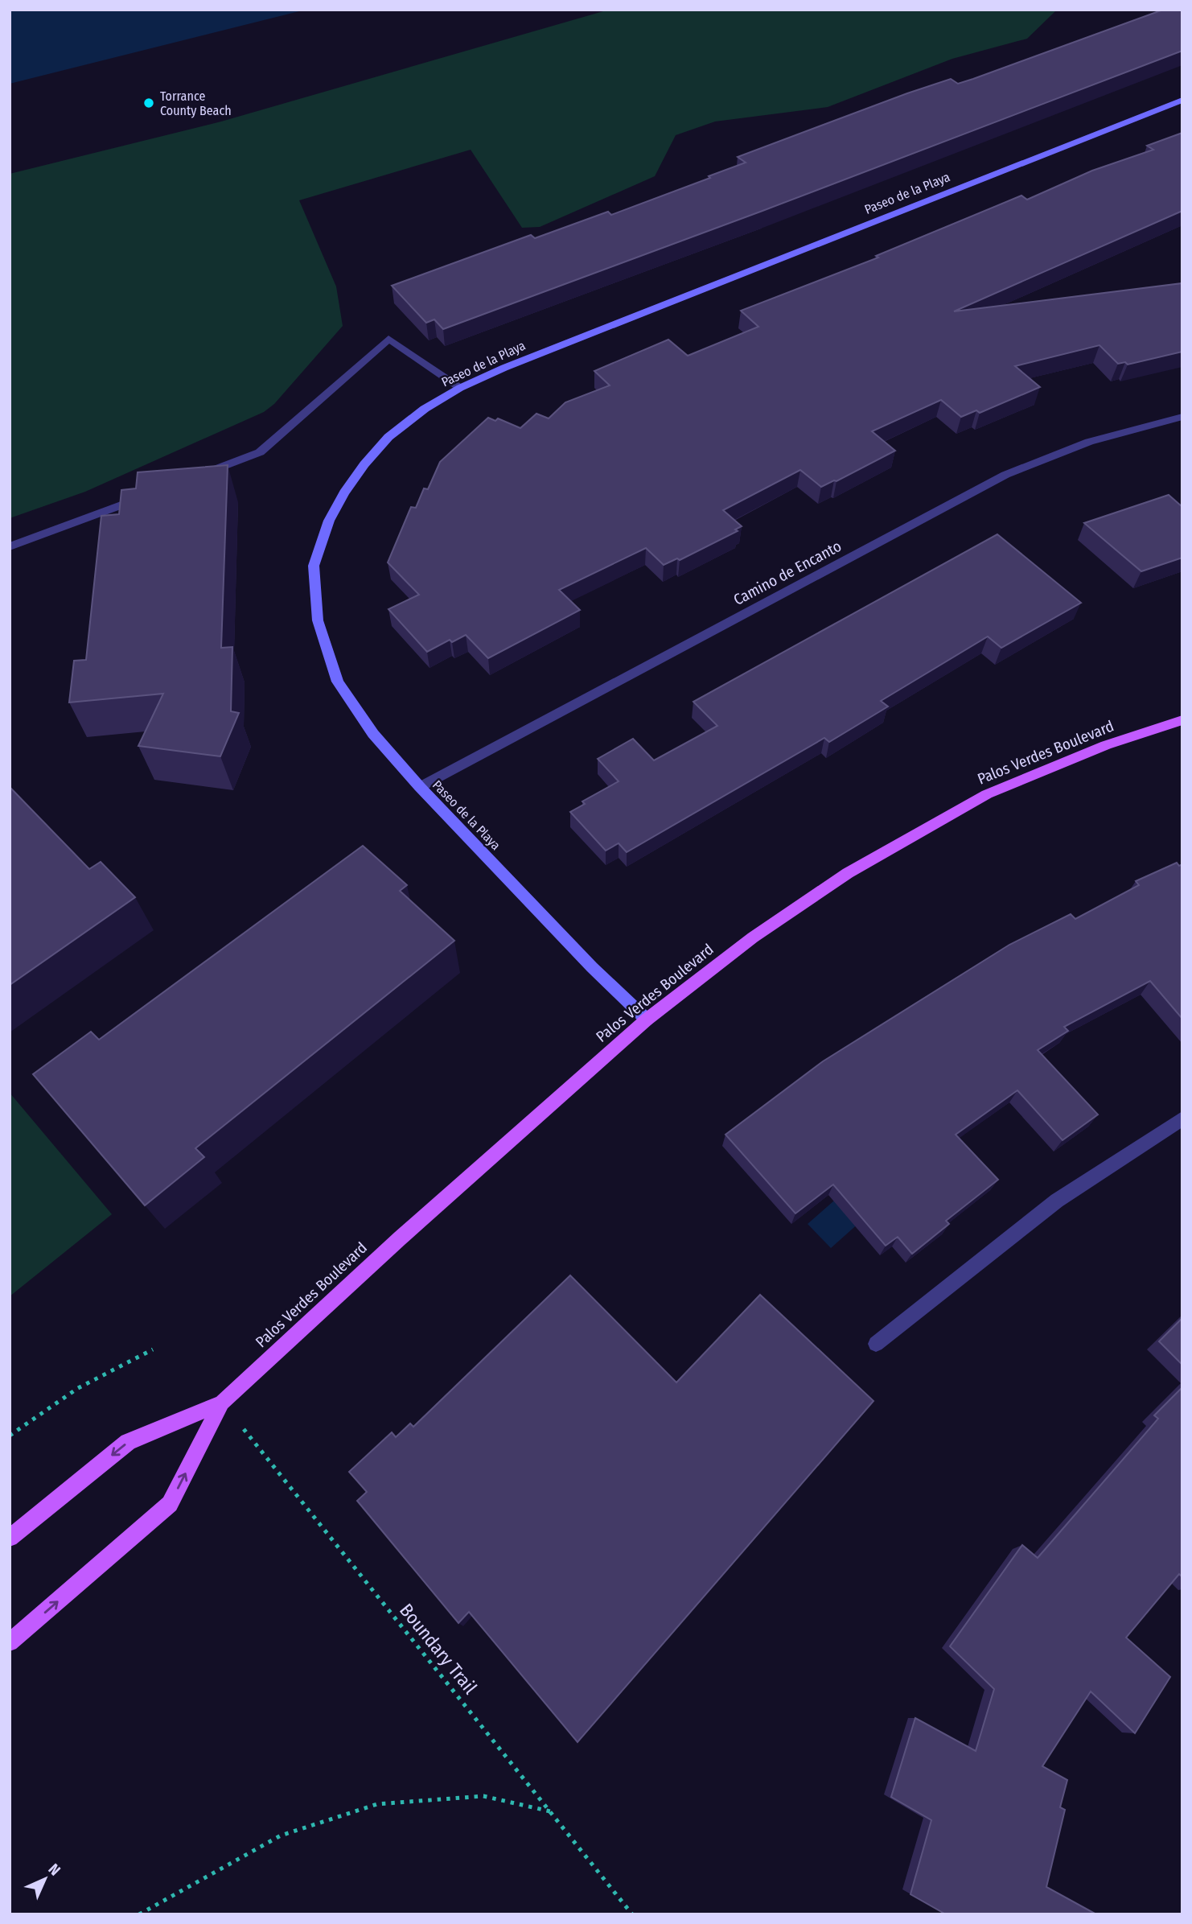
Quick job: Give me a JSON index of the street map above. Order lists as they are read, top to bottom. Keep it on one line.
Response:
{"streets":{"main road":["Palos Verdes Boulevard"],"street":["Paseo de la Playa","Camino de Encanto"],"path":["Boundary Trail"]},"crossings":[["Paseo de la Playa","Camino de Encanto"],["Paseo de la Playa","Palos Verdes Boulevard"],["Palos Verdes Boulevard","Boundary Trail"]],"places":["Torrance County Beach"],"north":"top right"}
